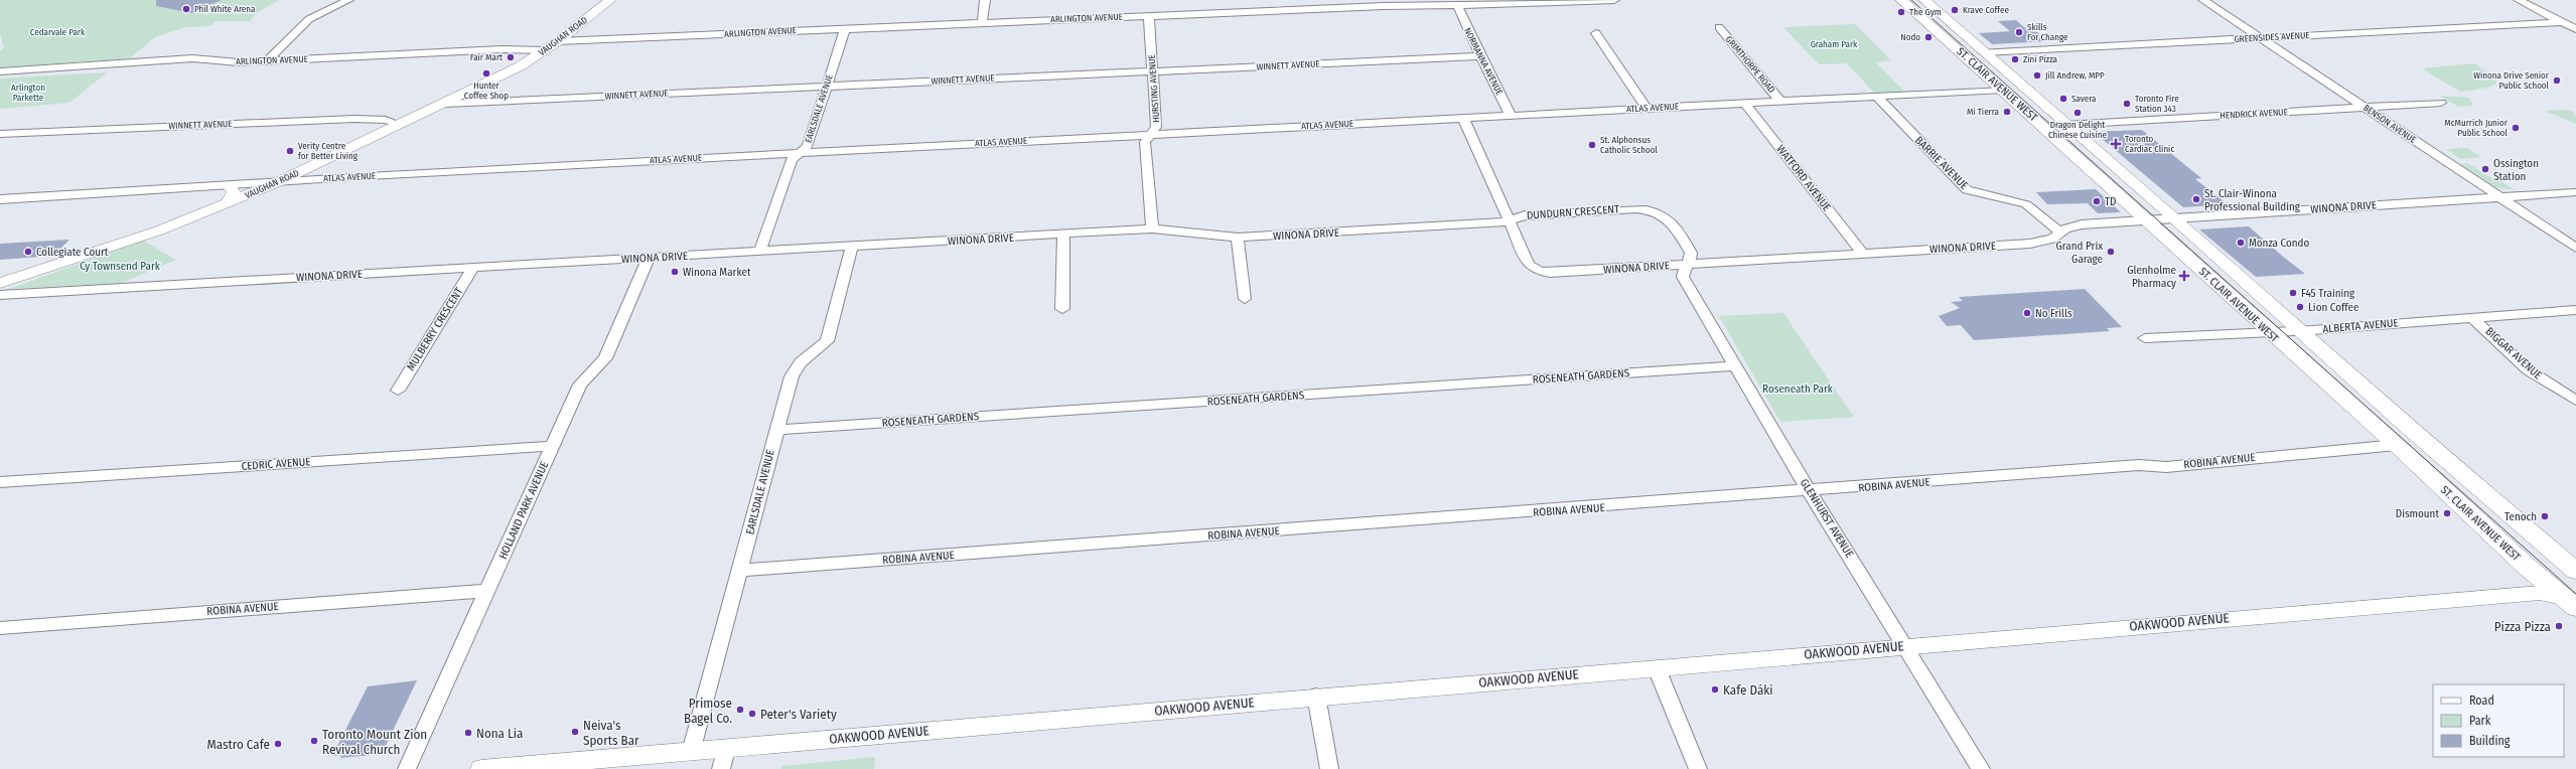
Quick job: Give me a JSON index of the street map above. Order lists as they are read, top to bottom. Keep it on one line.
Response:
{"streets":{"main road":["ST. CLAIR AVENUE WEST"],"street":["ARLINGTON AVENUE","VAUGHAN ROAD","GREENSIDES AVENUE","NORMANNA AVENUE","GRIMTHORPE ROAD","WINNETT AVENUE","HURSTING AVENUE","ATLAS AVENUE","EARLSDALE AVENUE","HENDRICK AVENUE","BENSON AVENUE","BARRIE AVENUE","WATFORD AVENUE","WINONA DRIVE","DUNDURN CRESCENT","ALBERTA AVENUE","MULBERRY CRESCENT","BIGGAR AVENUE","ROSENEATH GARDENS","ROBINA AVENUE","CEDRIC AVENUE","HOLLAND PARK AVENUE","GLENHURST AVENUE","OAKWOOD AVENUE"]},"crossings":[["ARLINGTON AVENUE","VAUGHAN ROAD"],["ARLINGTON AVENUE","NORMANNA AVENUE"],["ARLINGTON AVENUE","HURSTING AVENUE"],["ARLINGTON AVENUE","EARLSDALE AVENUE"],["VAUGHAN ROAD","WINNETT AVENUE"],["VAUGHAN ROAD","ATLAS AVENUE"],["GREENSIDES AVENUE","ST. CLAIR AVENUE WEST"],["GREENSIDES AVENUE","BENSON AVENUE"],["NORMANNA AVENUE","WINNETT AVENUE"],["NORMANNA AVENUE","ATLAS AVENUE"],["GRIMTHORPE ROAD","ATLAS AVENUE"],["WINNETT AVENUE","HURSTING AVENUE"],["WINNETT AVENUE","EARLSDALE AVENUE"],["ST. CLAIR AVENUE WEST","ATLAS AVENUE"],["ST. CLAIR AVENUE WEST","HENDRICK AVENUE"],["ST. CLAIR AVENUE WEST","WINONA DRIVE"],["ST. CLAIR AVENUE WEST","ALBERTA AVENUE"],["ST. CLAIR AVENUE WEST","ROBINA AVENUE"],["ST. CLAIR AVENUE WEST","OAKWOOD AVENUE"],["HURSTING AVENUE","ATLAS AVENUE"],["HURSTING AVENUE","WINONA DRIVE"],["ATLAS AVENUE","EARLSDALE AVENUE"],["ATLAS AVENUE","BARRIE AVENUE"],["ATLAS AVENUE","WATFORD AVENUE"],["EARLSDALE AVENUE","WINONA DRIVE"],["EARLSDALE AVENUE","ROSENEATH GARDENS"],["EARLSDALE AVENUE","ROBINA AVENUE"],["EARLSDALE AVENUE","OAKWOOD AVENUE"],["HENDRICK AVENUE","BENSON AVENUE"],["BENSON AVENUE","WINONA DRIVE"],["BARRIE AVENUE","WINONA DRIVE"],["WATFORD AVENUE","WINONA DRIVE"],["WINONA DRIVE","DUNDURN CRESCENT"],["WINONA DRIVE","MULBERRY CRESCENT"],["WINONA DRIVE","HOLLAND PARK AVENUE"],["WINONA DRIVE","GLENHURST AVENUE"],["DUNDURN CRESCENT","GLENHURST AVENUE"],["ALBERTA AVENUE","BIGGAR AVENUE"],["ROSENEATH GARDENS","GLENHURST AVENUE"],["ROBINA AVENUE","HOLLAND PARK AVENUE"],["ROBINA AVENUE","GLENHURST AVENUE"],["CEDRIC AVENUE","HOLLAND PARK AVENUE"],["GLENHURST AVENUE","OAKWOOD AVENUE"]],"parks":["Cedarvale Park","Graham Park","Arlington Parkette","Cy Townsend Park","Roseneath Park"],"places":{"other":["Phil White Arena","Krave Coffee","The Gym","Skills For Change","Nodo","Fair Mart","Zini Pizza","Hunter Coffee Shop","Jill Andrew, MPP","Winona Drive Senior Public School","Savera","Toronto Fire Station 343","Mi Tierra","Dragon Delight Chinese Cuisine","McMurrich Junior Public School","St. Alphonsus Catholic School","Verity Centre for Better Living","Ossington Station","St. Clair-Winona Professional Building","TD","Monza Condo","Collegiate Court","Grand Prix Garage","Winona Market","F45 Training","Lion Coffee","No Frills","Dismount","Tenoch","Pizza Pizza","Kafe Dáki","Primose Bagel Co.","Peter's Variety","Neiva's Sports Bar","Nona Lia","Toronto Mount Zion Revival Church","Mastro Cafe"],"health":["Toronto Cardiac Clinic","Glenholme Pharmacy"]},"legend":["Road","Park","Building"]}
